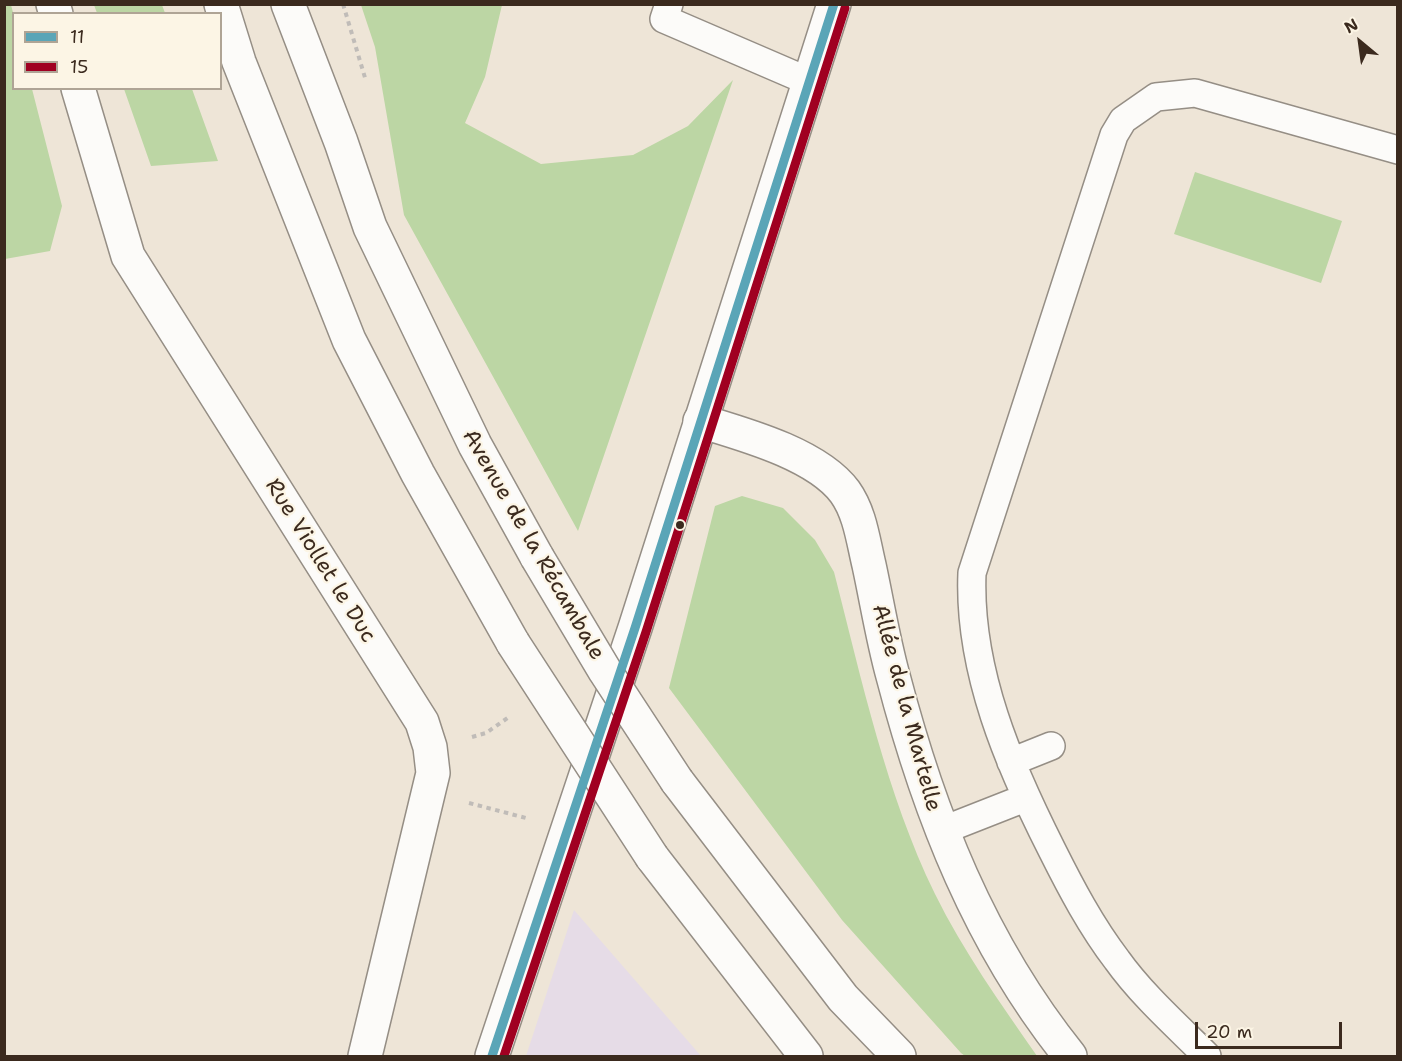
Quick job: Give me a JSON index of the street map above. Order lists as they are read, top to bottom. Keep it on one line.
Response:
{"streets":{"street":["Avenue de la Récambale","Rue Viollet le Duc","Allée de la Martelle"]},"lines":["transit line 11","transit line 15"],"legend":["11","15"],"scale_bar":"20 m","north":"top left"}
